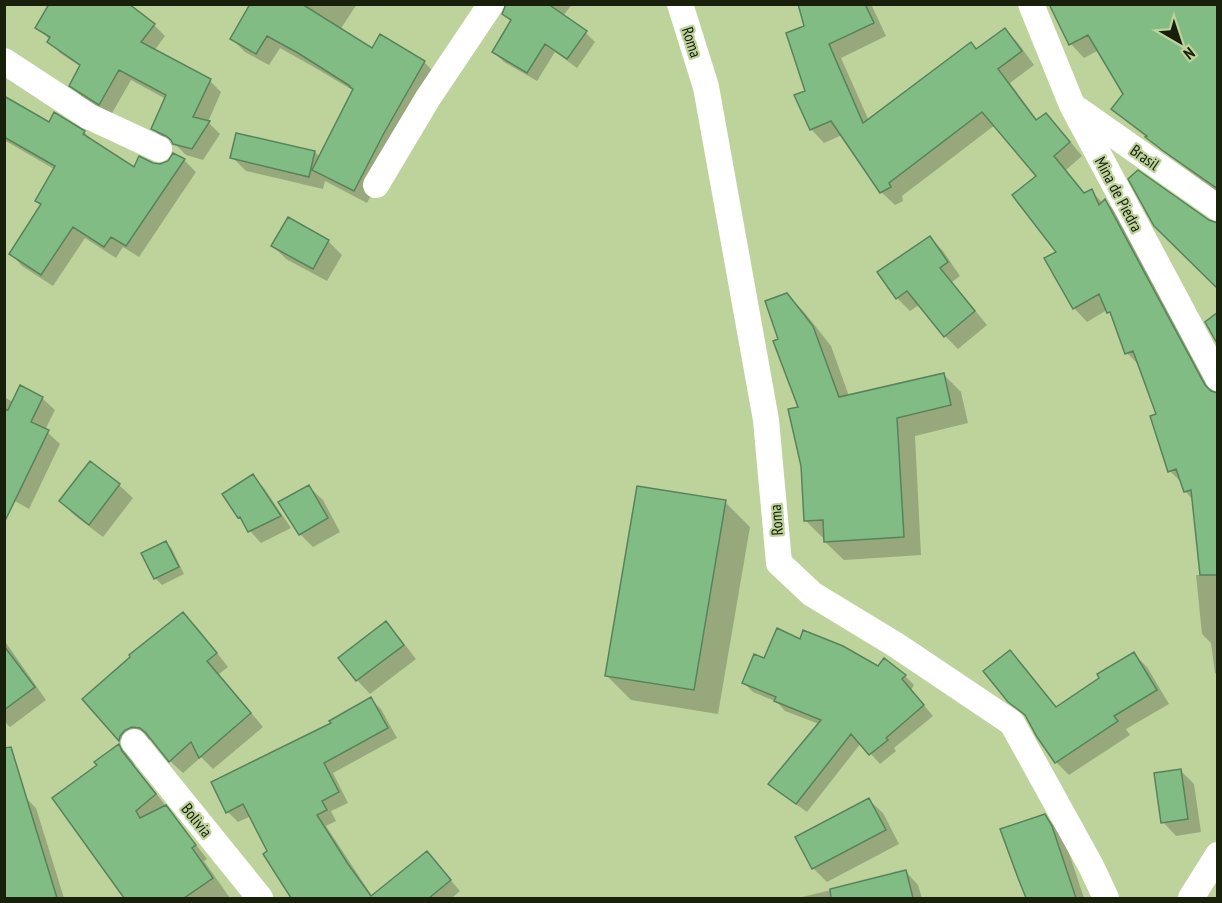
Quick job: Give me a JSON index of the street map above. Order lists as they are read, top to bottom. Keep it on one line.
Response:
{"streets":{"street":["Roma","Brasil","Mina de Piedra","Bolivia"]},"crossings":[["Brasil","Mina de Piedra"]],"north":"bottom right"}
